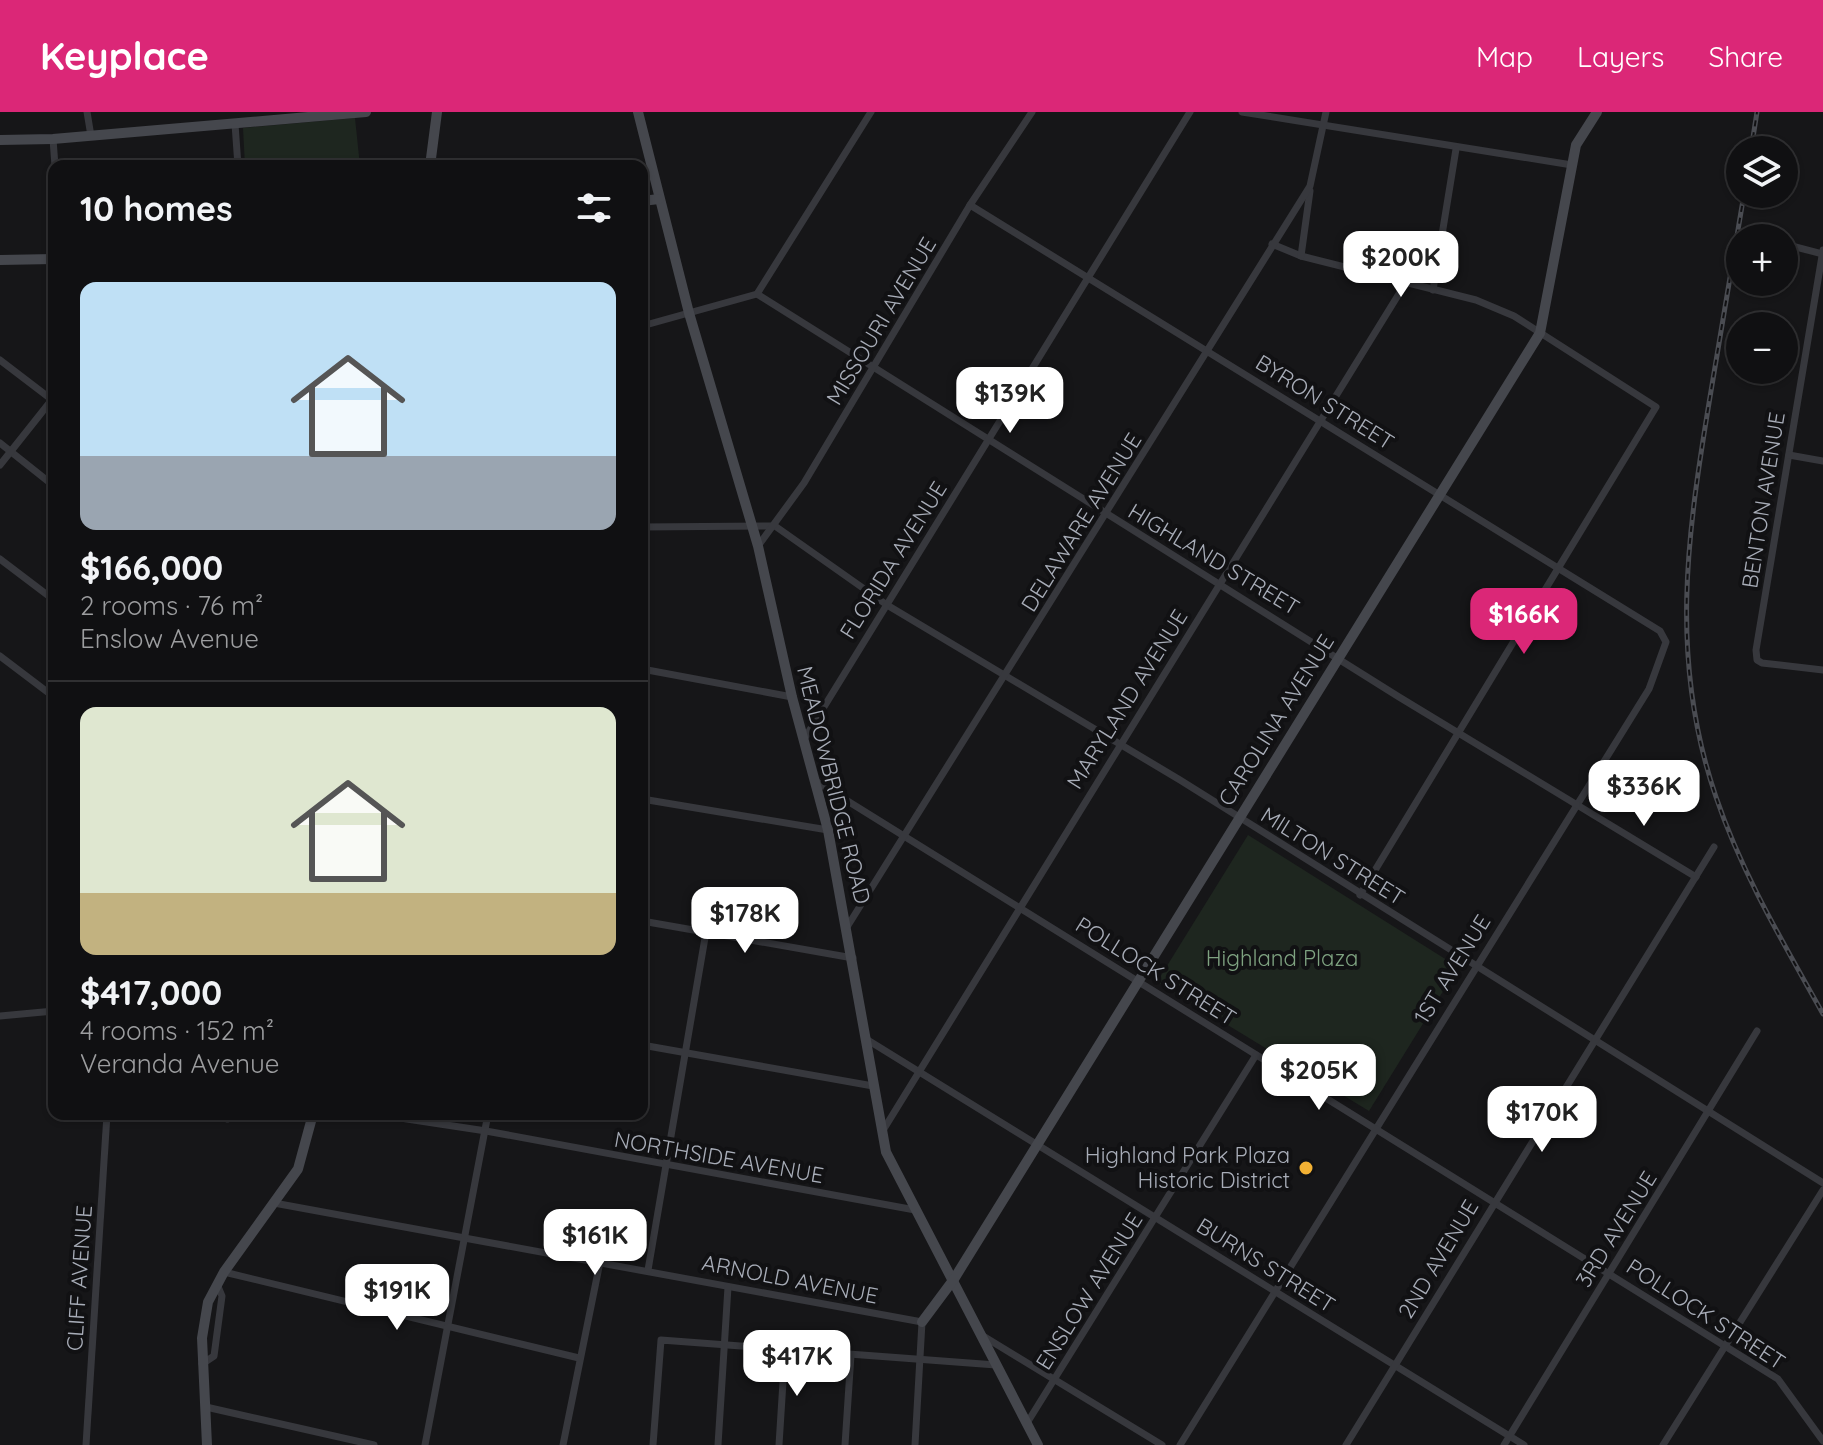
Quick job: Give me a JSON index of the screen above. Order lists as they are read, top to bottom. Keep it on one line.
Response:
{"streets":{"street":["MISSOURI AVENUE","BYRON STREET","BENTON AVENUE","DELAWARE AVENUE","HIGHLAND STREET","FLORIDA AVENUE","MARYLAND AVENUE","CAROLINA AVENUE","MEADOWBRIDGE ROAD","MILTON STREET","1ST AVENUE","POLLOCK STREET","NORTHSIDE AVENUE","3RD AVENUE","2ND AVENUE","BURNS STREET","CLIFF AVENUE","ARNOLD AVENUE","ENSLOW AVENUE"]},"crossings":[["MISSOURI AVENUE","BYRON STREET"],["MISSOURI AVENUE","HIGHLAND STREET"],["MISSOURI AVENUE","MEADOWBRIDGE ROAD"],["MISSOURI AVENUE","MILTON STREET"],["BYRON STREET","DELAWARE AVENUE"],["BYRON STREET","FLORIDA AVENUE"],["BYRON STREET","MARYLAND AVENUE"],["BYRON STREET","CAROLINA AVENUE"],["BYRON STREET","1ST AVENUE"],["DELAWARE AVENUE","HIGHLAND STREET"],["DELAWARE AVENUE","MEADOWBRIDGE ROAD"],["DELAWARE AVENUE","MILTON STREET"],["DELAWARE AVENUE","POLLOCK STREET"],["HIGHLAND STREET","FLORIDA AVENUE"],["HIGHLAND STREET","MARYLAND AVENUE"],["HIGHLAND STREET","CAROLINA AVENUE"],["HIGHLAND STREET","1ST AVENUE"],["HIGHLAND STREET","2ND AVENUE"],["FLORIDA AVENUE","MEADOWBRIDGE ROAD"],["FLORIDA AVENUE","MILTON STREET"],["MARYLAND AVENUE","MEADOWBRIDGE ROAD"],["MARYLAND AVENUE","MILTON STREET"],["MARYLAND AVENUE","POLLOCK STREET"],["MARYLAND AVENUE","BURNS STREET"],["CAROLINA AVENUE","MEADOWBRIDGE ROAD"],["CAROLINA AVENUE","MILTON STREET"],["CAROLINA AVENUE","POLLOCK STREET"],["CAROLINA AVENUE","BURNS STREET"],["CAROLINA AVENUE","ARNOLD AVENUE"],["MEADOWBRIDGE ROAD","POLLOCK STREET"],["MEADOWBRIDGE ROAD","NORTHSIDE AVENUE"],["MEADOWBRIDGE ROAD","BURNS STREET"],["MEADOWBRIDGE ROAD","ENSLOW AVENUE"],["MILTON STREET","1ST AVENUE"],["MILTON STREET","3RD AVENUE"],["MILTON STREET","2ND AVENUE"],["1ST AVENUE","POLLOCK STREET"],["1ST AVENUE","BURNS STREET"],["POLLOCK STREET","3RD AVENUE"],["POLLOCK STREET","2ND AVENUE"],["POLLOCK STREET","ENSLOW AVENUE"],["3RD AVENUE","BURNS STREET"],["2ND AVENUE","BURNS STREET"],["BURNS STREET","ENSLOW AVENUE"]],"parks":["Highland Plaza"],"places":["Highland Park Plaza Historic District"],"page":{"header":"Keyplace","nav":["Map","Layers","Share"],"map_buttons":["+","−"],"heading":"10 homes","price":["$200K","$139K","$166K","$336K","$178K","$205K","$170K","$161K","$191K","$417K"],"list":[{"name":"$166,000","note":"2 rooms · 76 m² · Enslow Avenue"},{"name":"$417,000","note":"4 rooms · 152 m² · Veranda Avenue"}]}}
